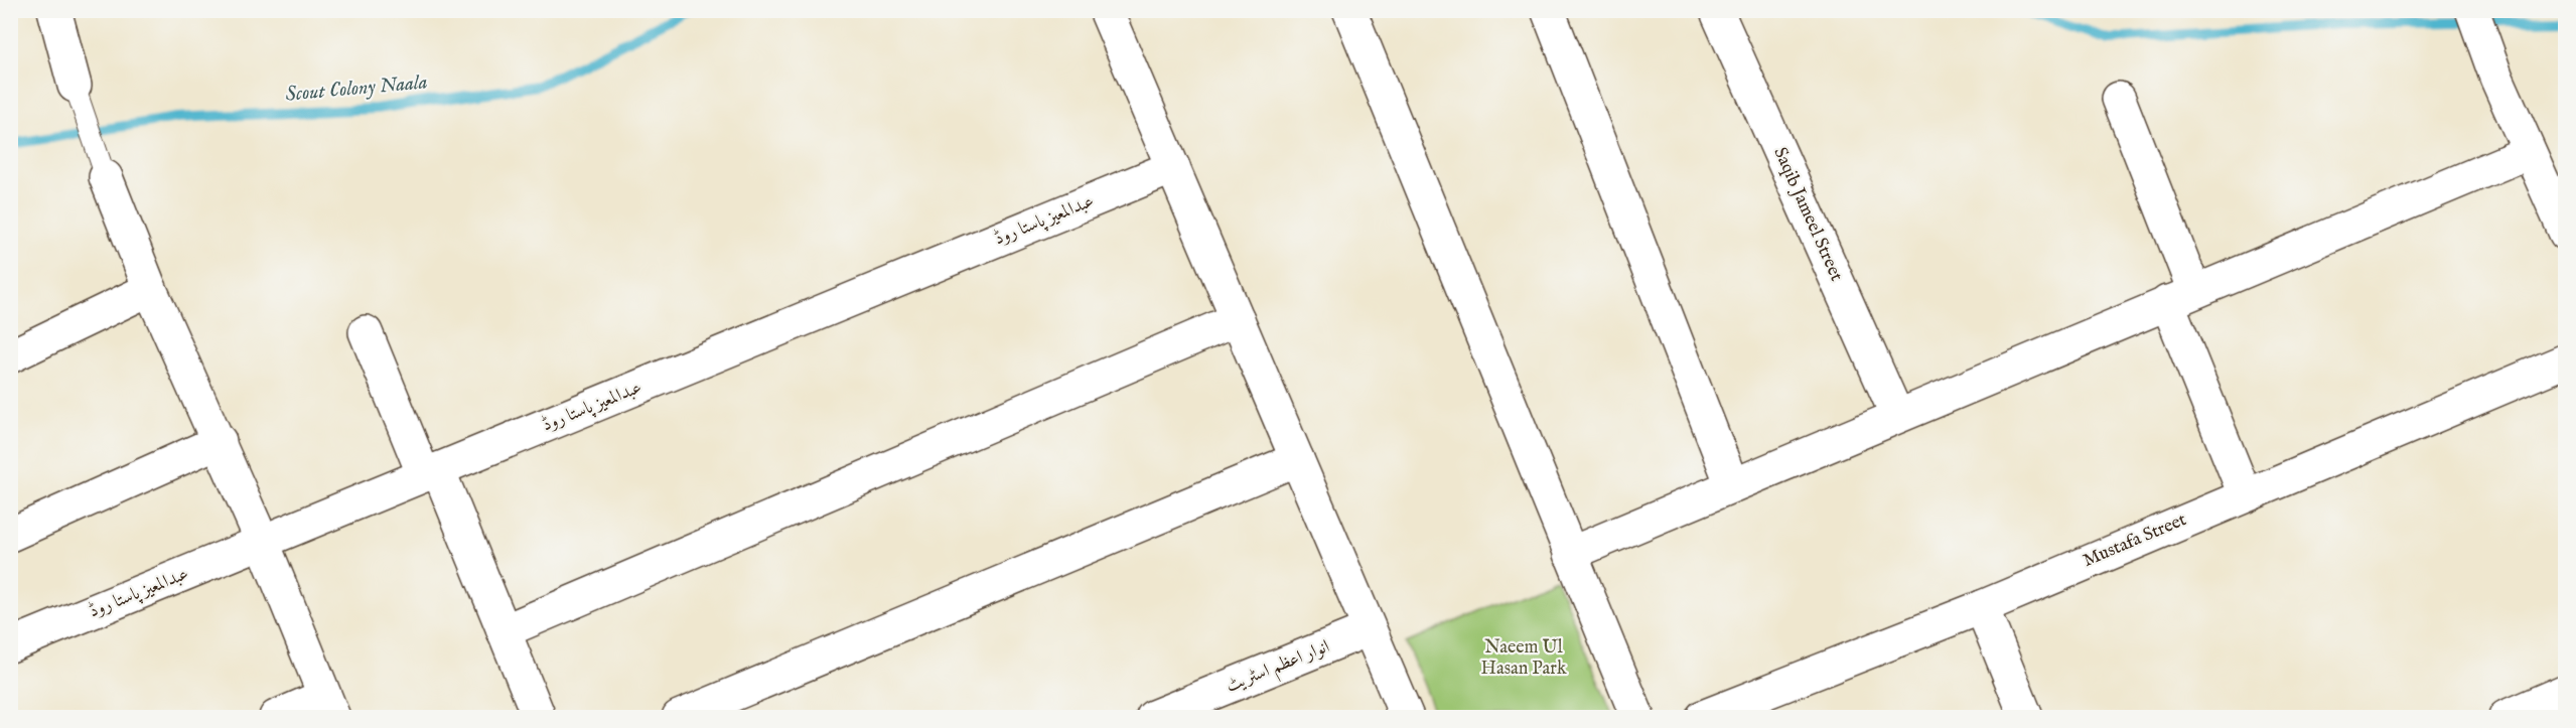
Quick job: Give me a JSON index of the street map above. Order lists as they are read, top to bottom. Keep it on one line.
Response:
{"streets":{"street":["Saqib Jameel Street","عبدالمعیز پاستا روڈ","Mustafa Street","انوار اعظم اسٹریٹ"]},"water":["Scout Colony Naala"],"parks":["Naeem Ul Hasan Park"]}
